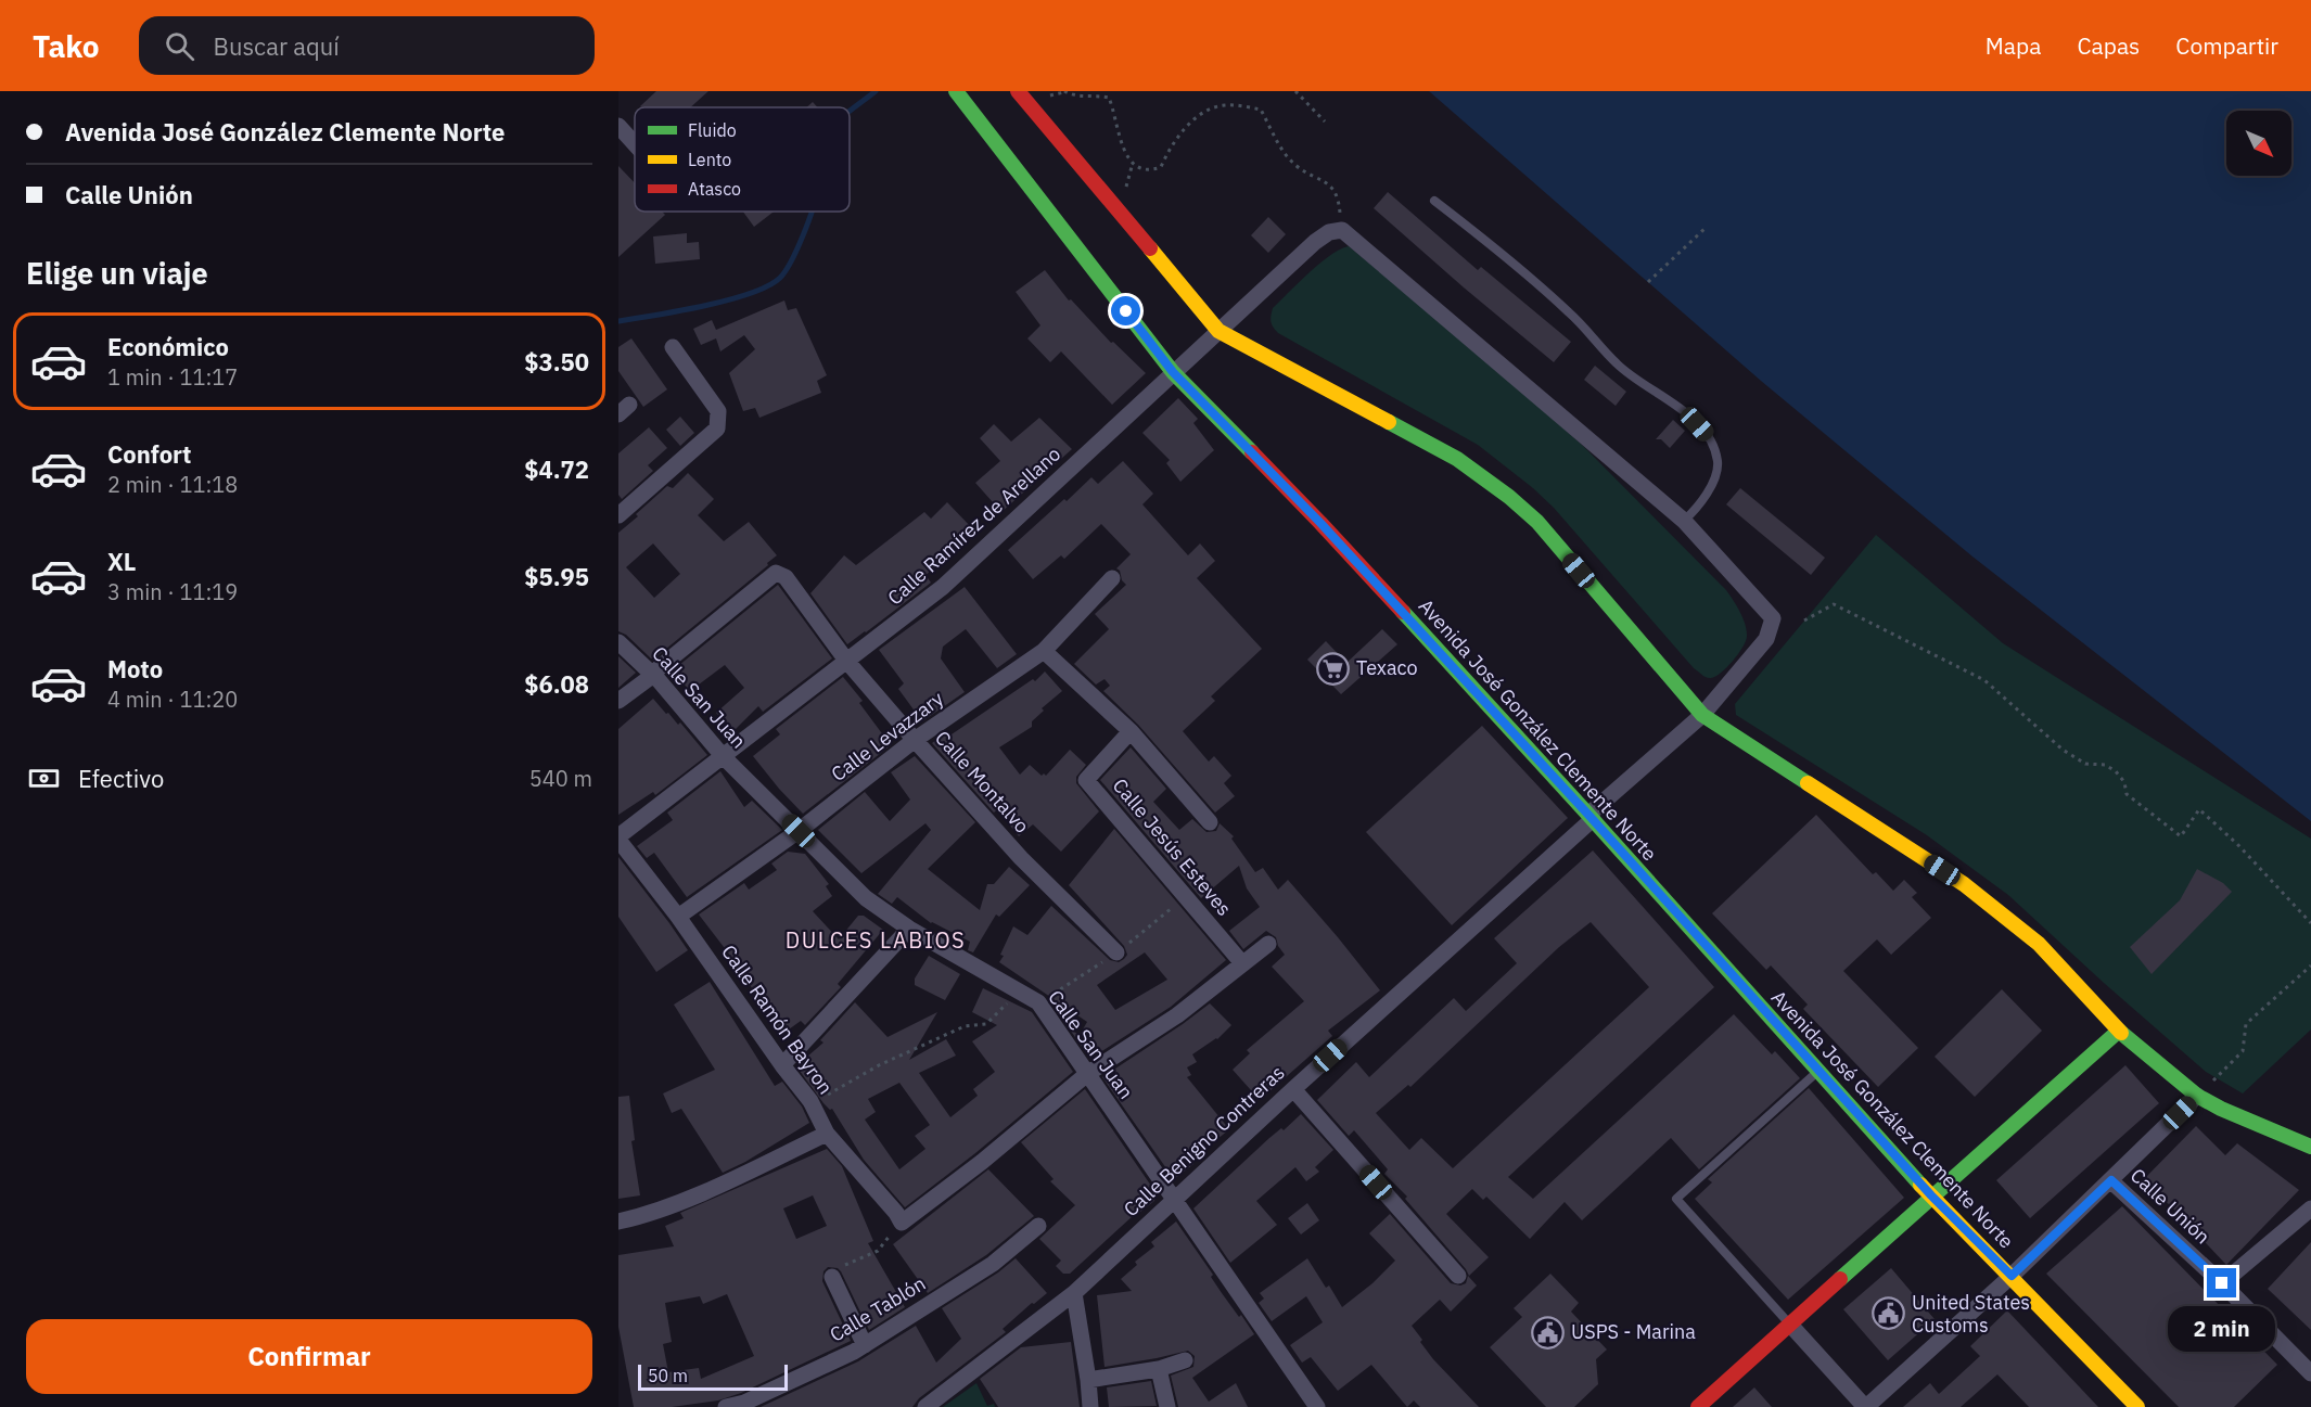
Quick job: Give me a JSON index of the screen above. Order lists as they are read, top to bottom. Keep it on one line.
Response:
{"streets":{"main road":["Avenida José González Clemente Norte"],"street":["Calle Ramírez de Arellano","Calle San Juan","Calle Levazzary","Calle Montalvo","Calle Jesús Esteves","Calle Ramón Bayron","Calle Benigno Contreras","Calle Unión","Calle Tablón"]},"crossings":[["Calle Ramírez de Arellano","Calle San Juan"],["Calle Ramírez de Arellano","Avenida José González Clemente Norte"],["Calle Ramírez de Arellano","Calle Montalvo"],["Calle Ramírez de Arellano","Calle Ramón Bayron"],["Calle San Juan","Calle Levazzary"],["Calle San Juan","Calle Montalvo"],["Calle San Juan","Calle Benigno Contreras"],["Avenida José González Clemente Norte","Calle Benigno Contreras"],["Calle Levazzary","Calle Montalvo"],["Calle Levazzary","Calle Ramón Bayron"]],"districts":["DULCES LABIOS"],"places":{"supermarket":["Texaco"],"public building":["United States Customs","USPS - Marina"]},"legend":["Fluido","Lento","Atasco"],"scale_bar":"50 m","north":"bottom right","page":{"header":"Tako","search":"Buscar aquí","nav":["Mapa","Capas","Compartir"],"banner":["Avenida José González Clemente Norte","Calle Unión"],"heading":"Elige un viaje","list":[{"name":"Económico","note":"1 min · 11:17","value":"$3.50"},{"name":"Confort","note":"2 min · 11:18","value":"$4.72"},{"name":"XL","note":"3 min · 11:19","value":"$5.95"},{"name":"Moto","note":"4 min · 11:20","value":"$6.08"}],"pay":["Efectivo","540 m"],"buttons":"Confirmar","bubble":"2 min","scale":"50 m"}}
